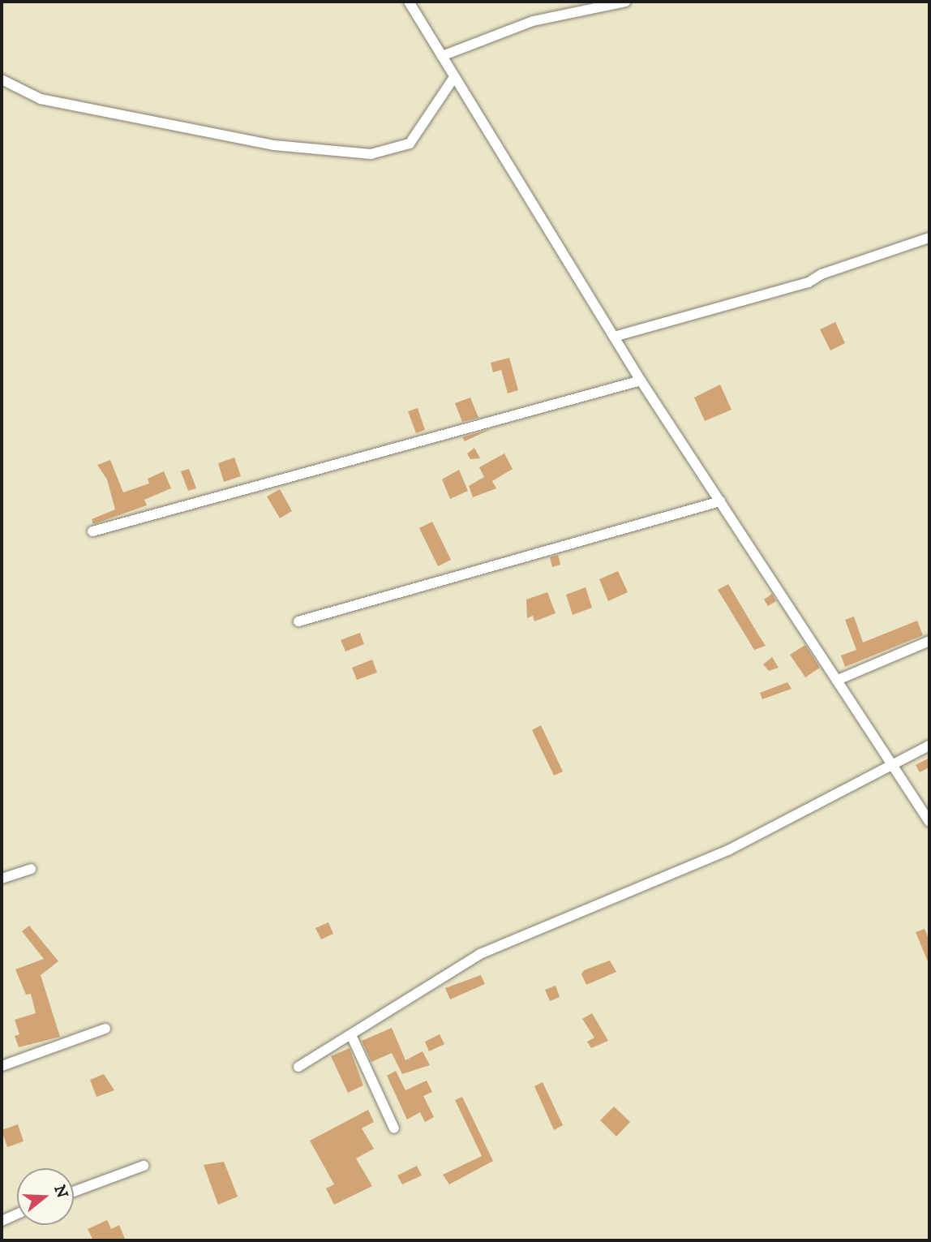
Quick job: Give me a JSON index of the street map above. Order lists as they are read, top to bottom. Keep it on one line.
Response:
{"north":"right"}
